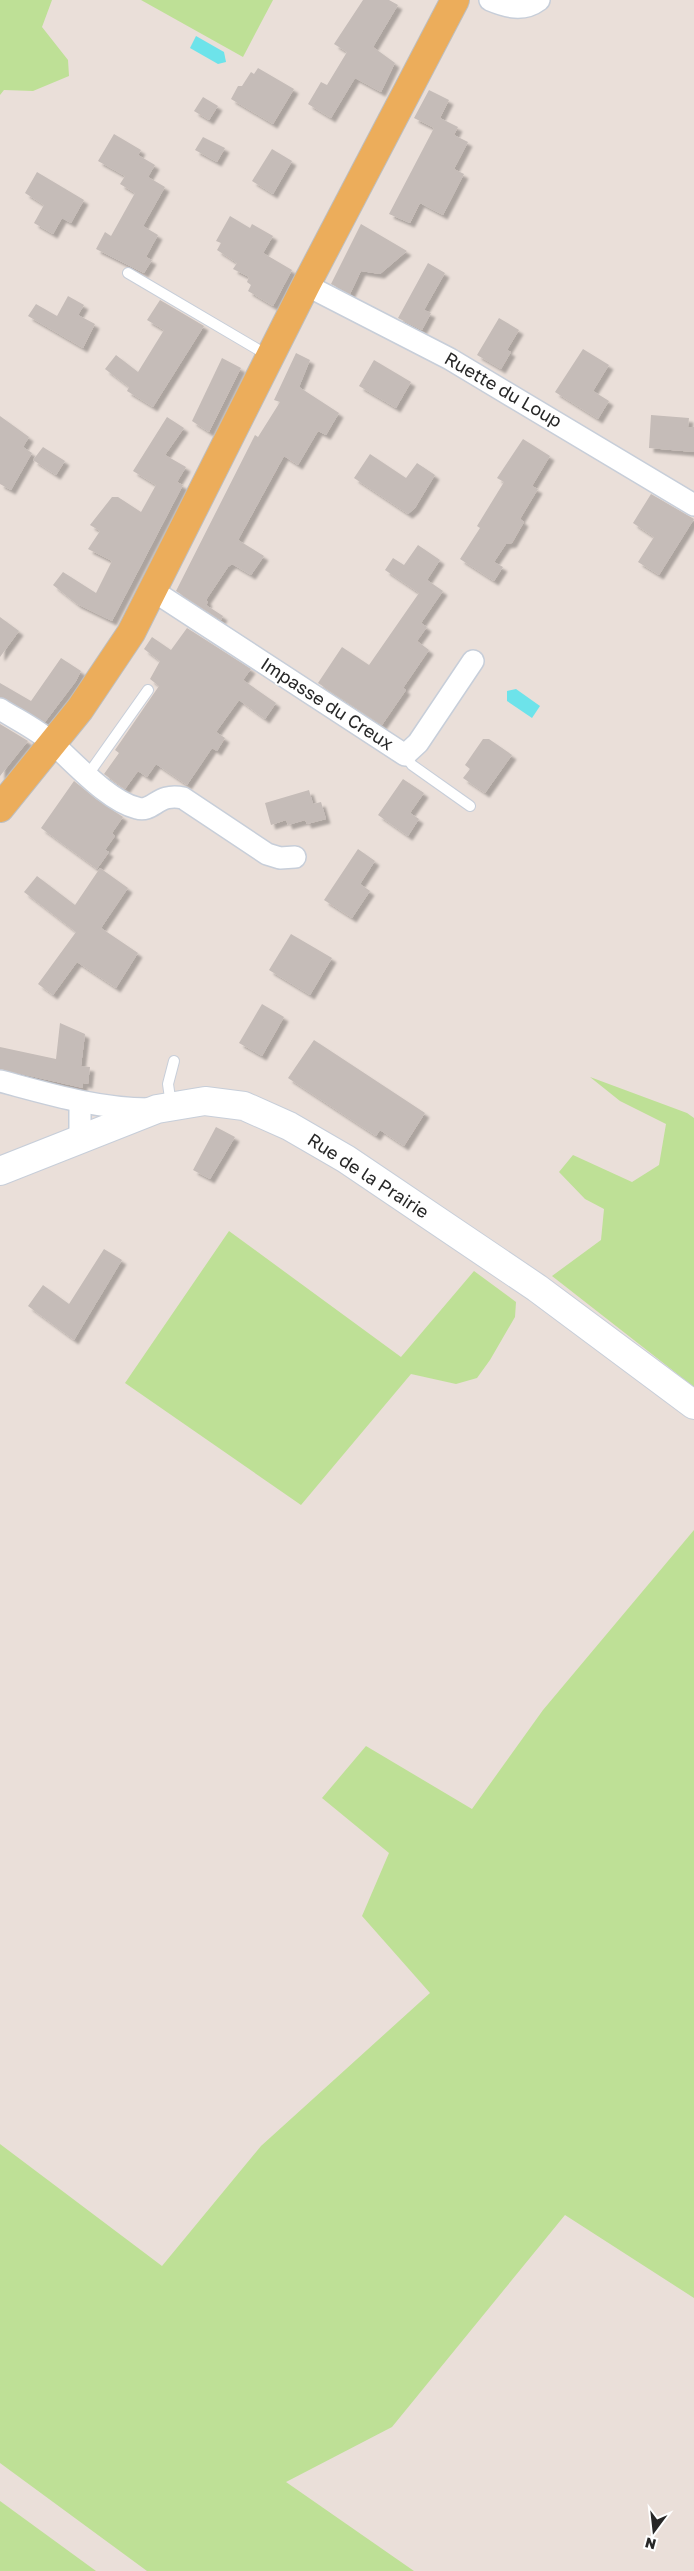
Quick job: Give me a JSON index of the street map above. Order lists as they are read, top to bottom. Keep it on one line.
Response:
{"streets":{"street":["Ruette du Loup","Impasse du Creux","Rue de la Prairie"]},"north":"bottom"}
